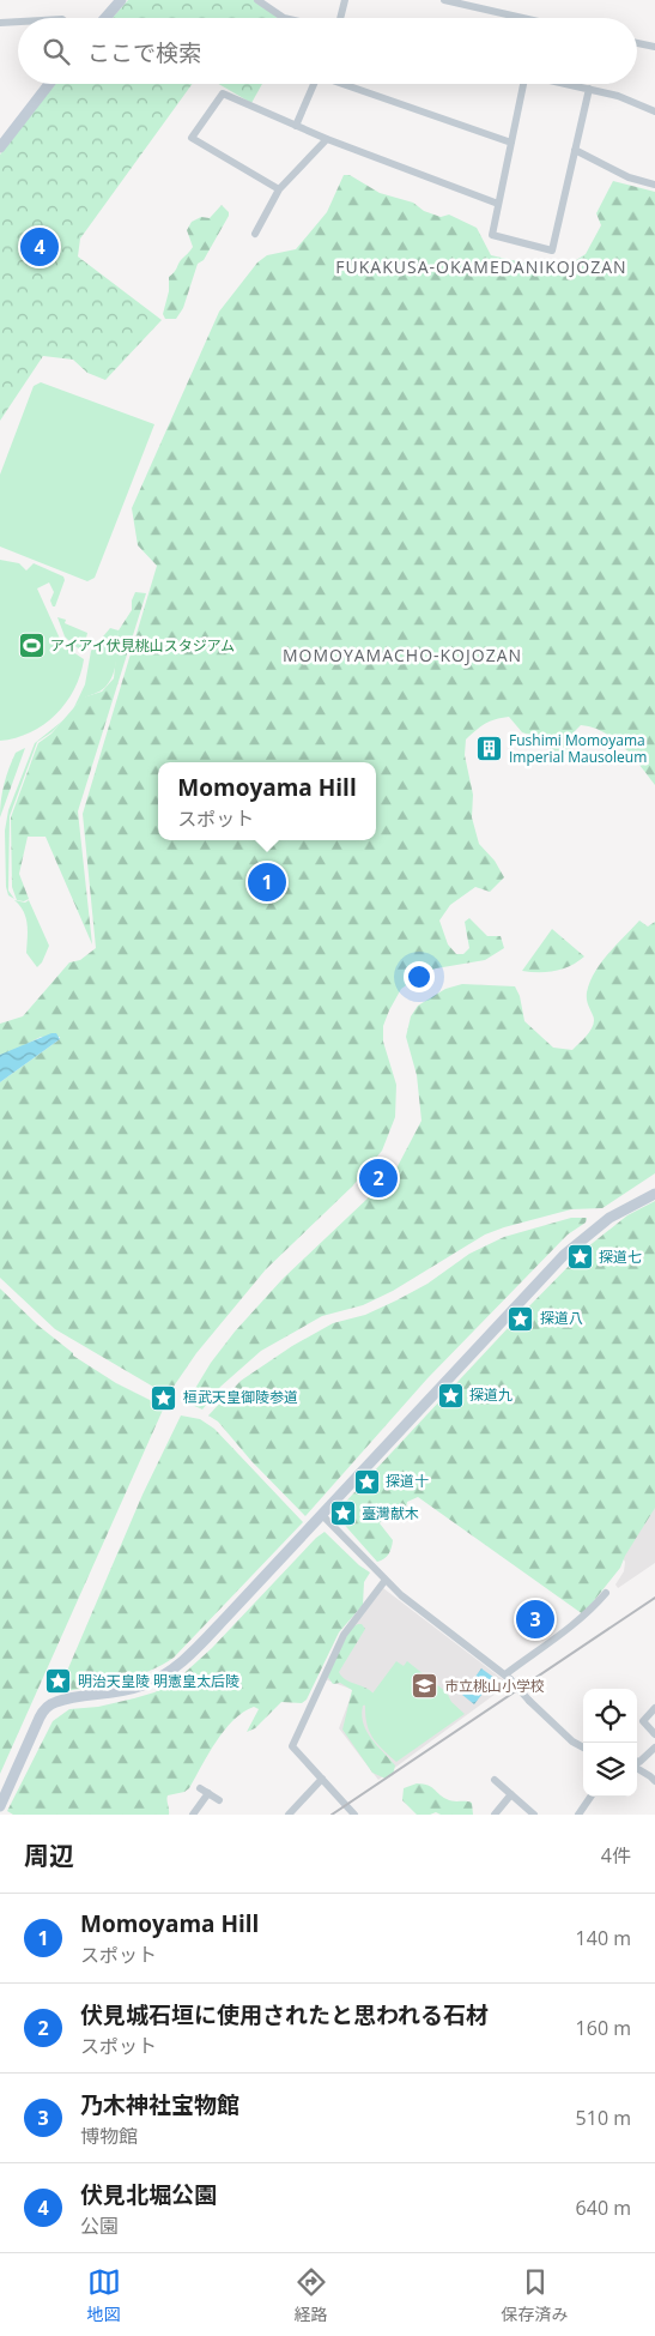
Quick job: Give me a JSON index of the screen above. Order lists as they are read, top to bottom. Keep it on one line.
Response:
{"districts":["FUKAKUSA-OKAMEDANIKOJOZAN","MOMOYAMACHO-KOJOZAN"],"places":{"sports":["アイアイ伏見桃山スタジアム"],"building":["Fushimi Momoyama Imperial Mausoleum"],"place":["探道七","探道八","探道九","桓武天皇御陵参道","探道十","臺灣献木","明治天皇陵 明憲皇太后陵"],"school or university":["市立桃山小学校"]},"page":{"search":"ここで検索","pins":["4","1","2","3"],"popup":["Momoyama Hill","スポット"],"heading":["周辺","4件"],"list":[{"mark":"1","name":"Momoyama Hill","note":"スポット","value":"140 m"},{"mark":"2","name":"伏見城石垣に使用されたと思われる石材","note":"スポット","value":"160 m"},{"mark":"3","name":"乃木神社宝物館","note":"博物館","value":"510 m"},{"mark":"4","name":"伏見北堀公園","note":"公園","value":"640 m"}],"nav":["地図","経路","保存済み"]}}
